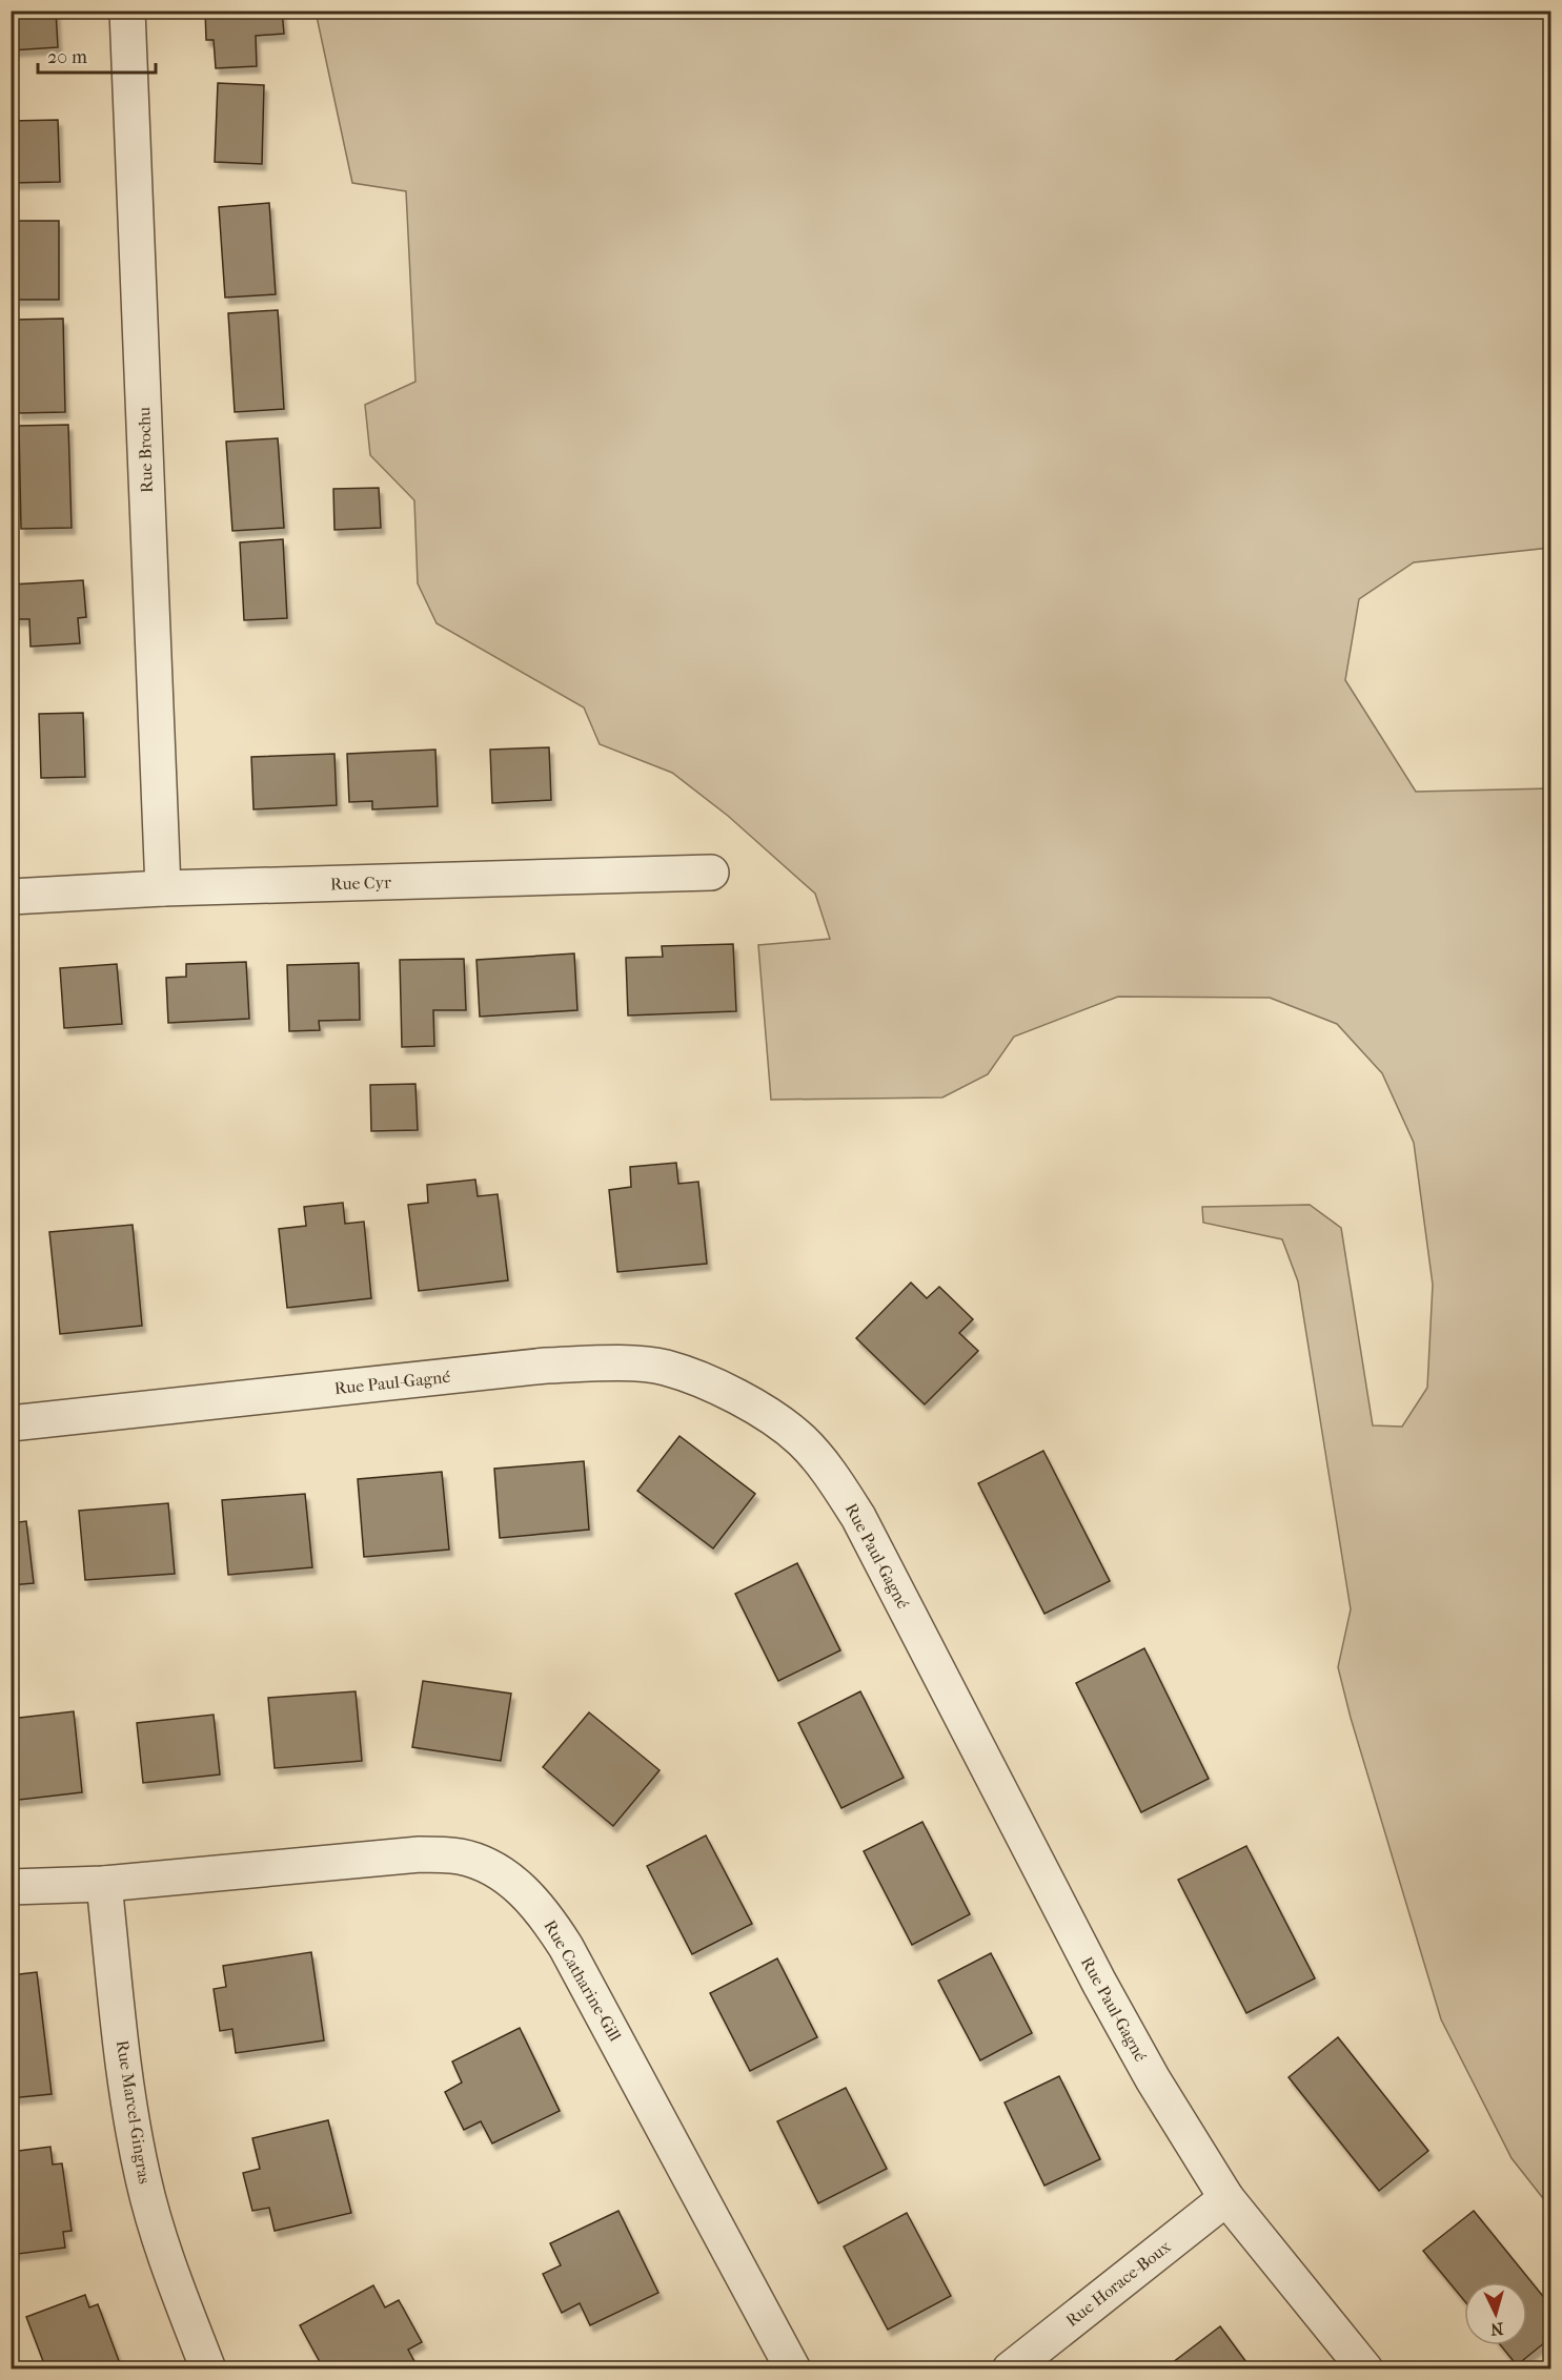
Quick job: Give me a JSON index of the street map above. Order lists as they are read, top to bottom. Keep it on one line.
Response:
{"streets":{"street":["Rue Brochu","Rue Cyr","Rue Paul-Gagné","Rue Catharine-Gill","Rue Marcel-Gingras","Rue Horace-Boux"]},"crossings":[["Rue Brochu","Rue Cyr"],["Rue Paul-Gagné","Rue Horace-Boux"],["Rue Catharine-Gill","Rue Marcel-Gingras"]],"scale_bar":"20 m","north":"bottom"}
